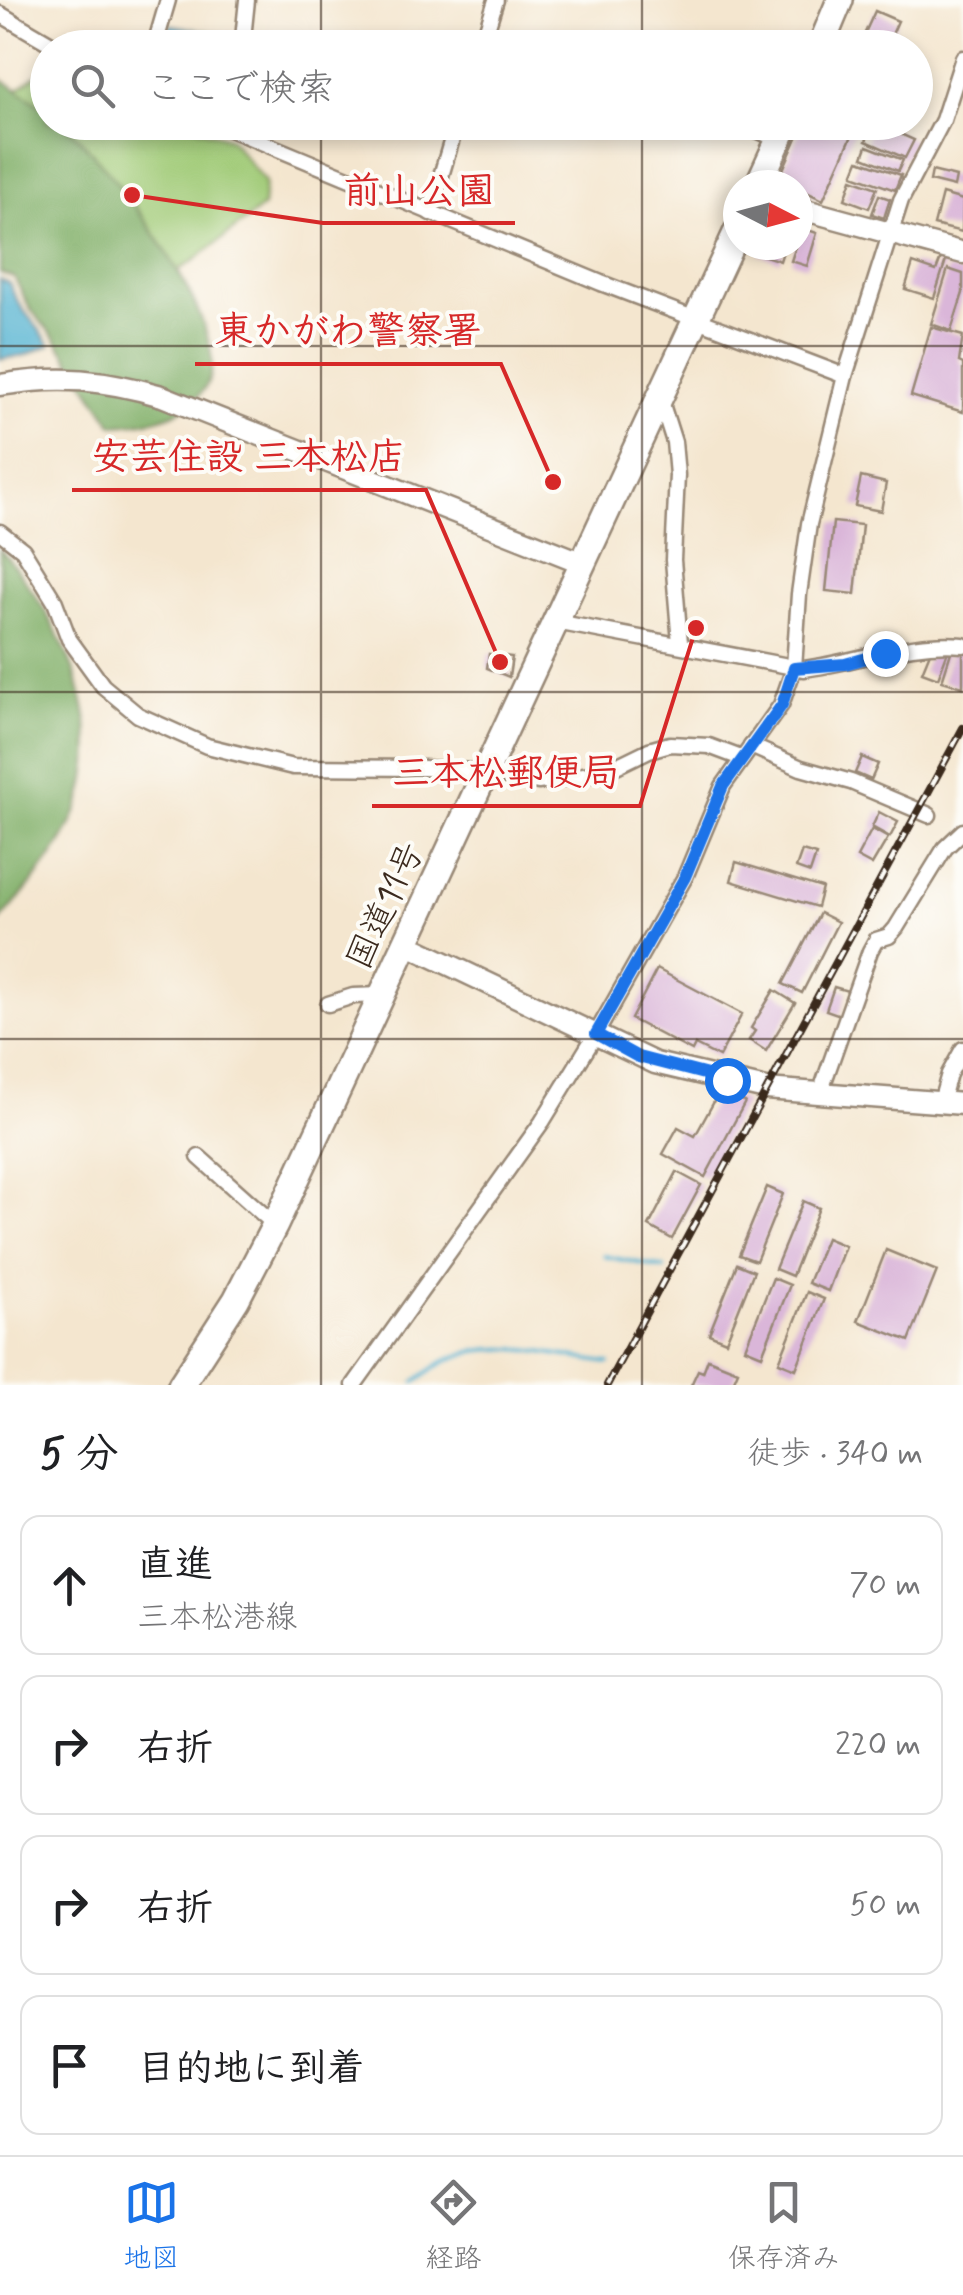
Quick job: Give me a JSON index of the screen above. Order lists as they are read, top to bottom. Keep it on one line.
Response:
{"streets":{"highway":["国道11号"]},"places":["前山公園","東かがわ警察署","三本松郵便局","安芸住設 三本松店"],"north":"right","page":{"search":"ここで検索","heading":["5 分","徒歩 · 340 m"],"list":[["直進","三本松港線","70 m"],["右折","220 m"],["右折","50 m"],"目的地に到着"],"nav":["地図","経路","保存済み"]}}
